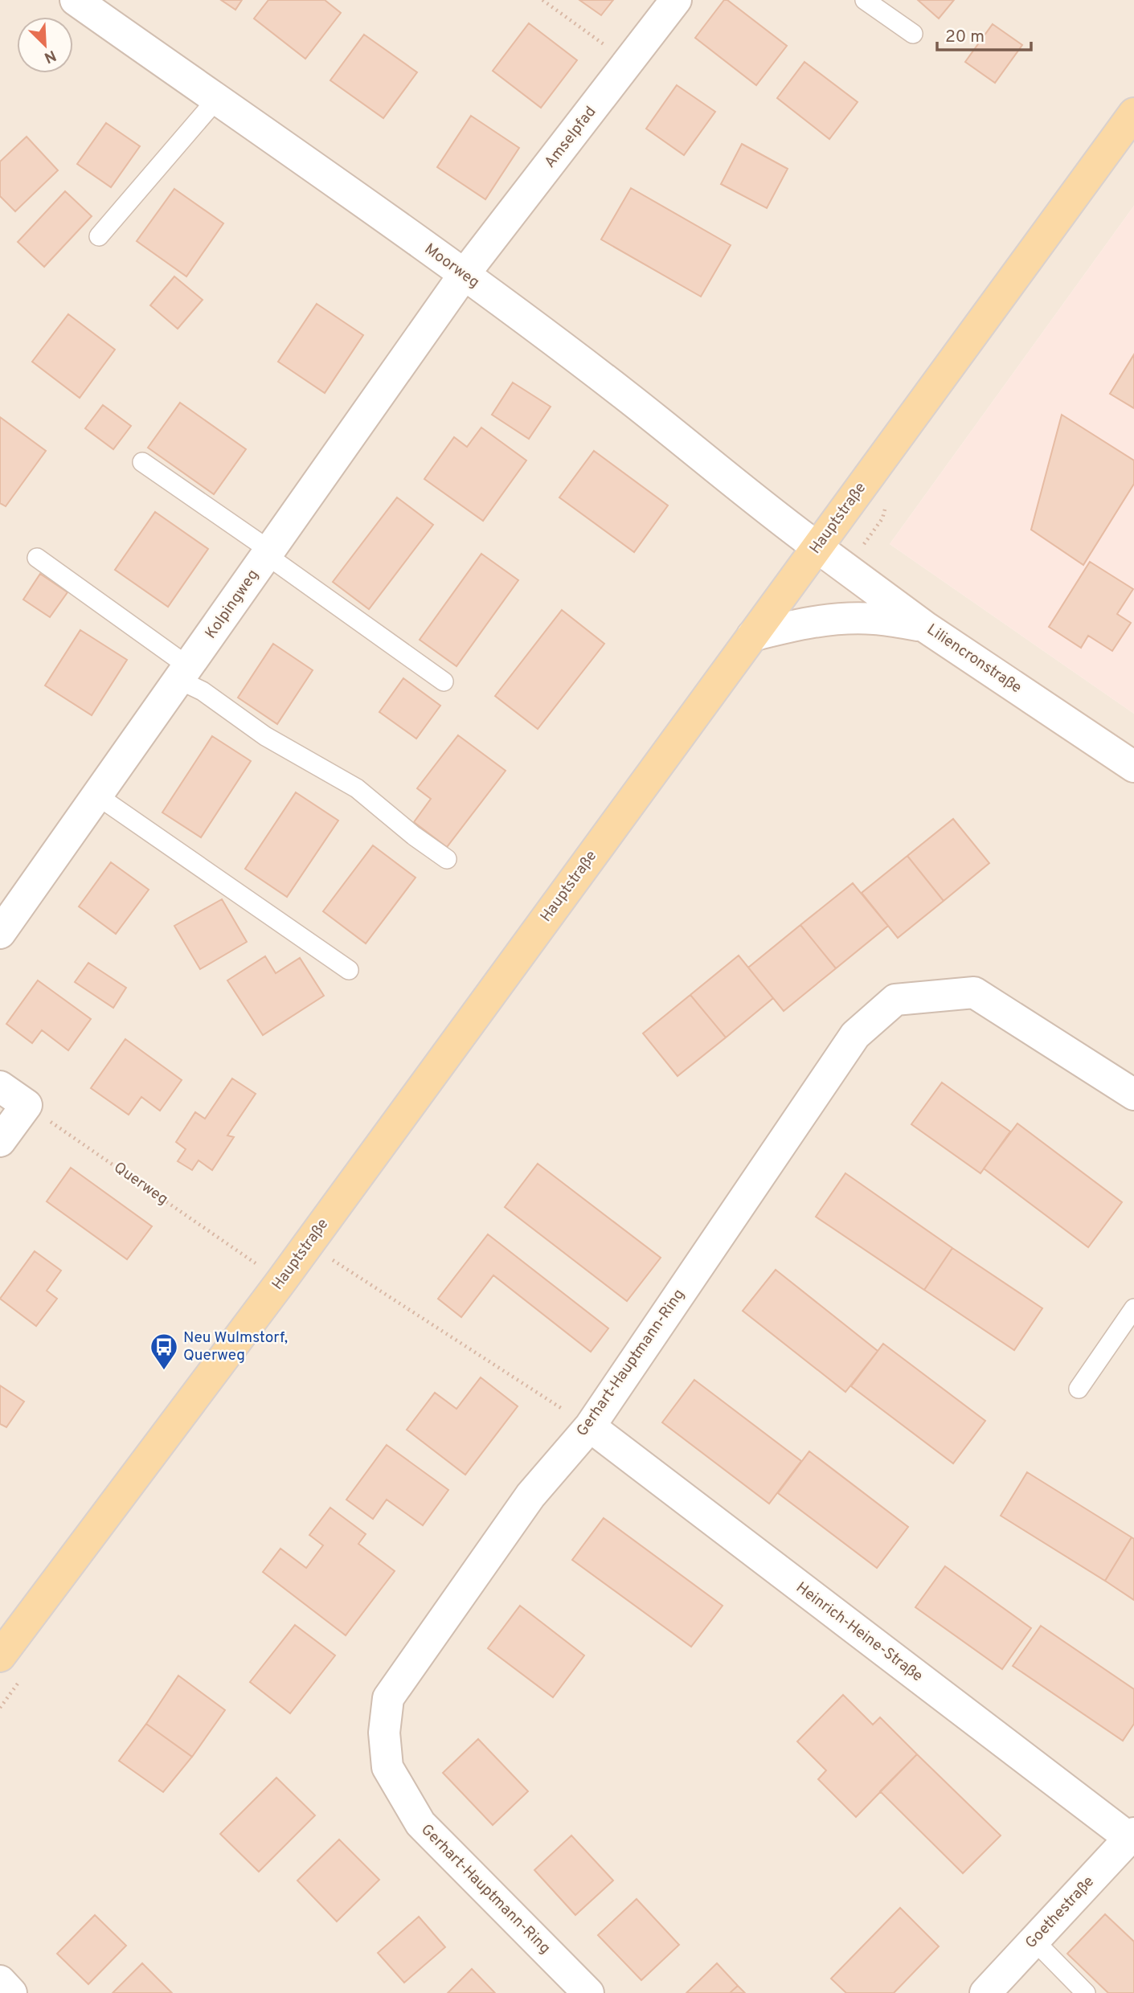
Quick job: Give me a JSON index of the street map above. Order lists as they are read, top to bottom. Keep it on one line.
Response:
{"streets":{"main road":["Hauptstraße"],"street":["Amselpfad","Moorweg","Kolpingweg","Liliencronstraße","Gerhart-Hauptmann-Ring","Heinrich-Heine-Straße","Goethestraße"],"path":["Querweg"]},"crossings":[["Amselpfad","Moorweg"],["Amselpfad","Kolpingweg"],["Moorweg","Hauptstraße"],["Moorweg","Kolpingweg"],["Moorweg","Liliencronstraße"],["Hauptstraße","Liliencronstraße"],["Hauptstraße","Querweg"],["Gerhart-Hauptmann-Ring","Heinrich-Heine-Straße"],["Heinrich-Heine-Straße","Goethestraße"]],"places":{"bus stop":["Neu Wulmstorf, Querweg"]},"scale_bar":"20 m","north":"bottom right"}
